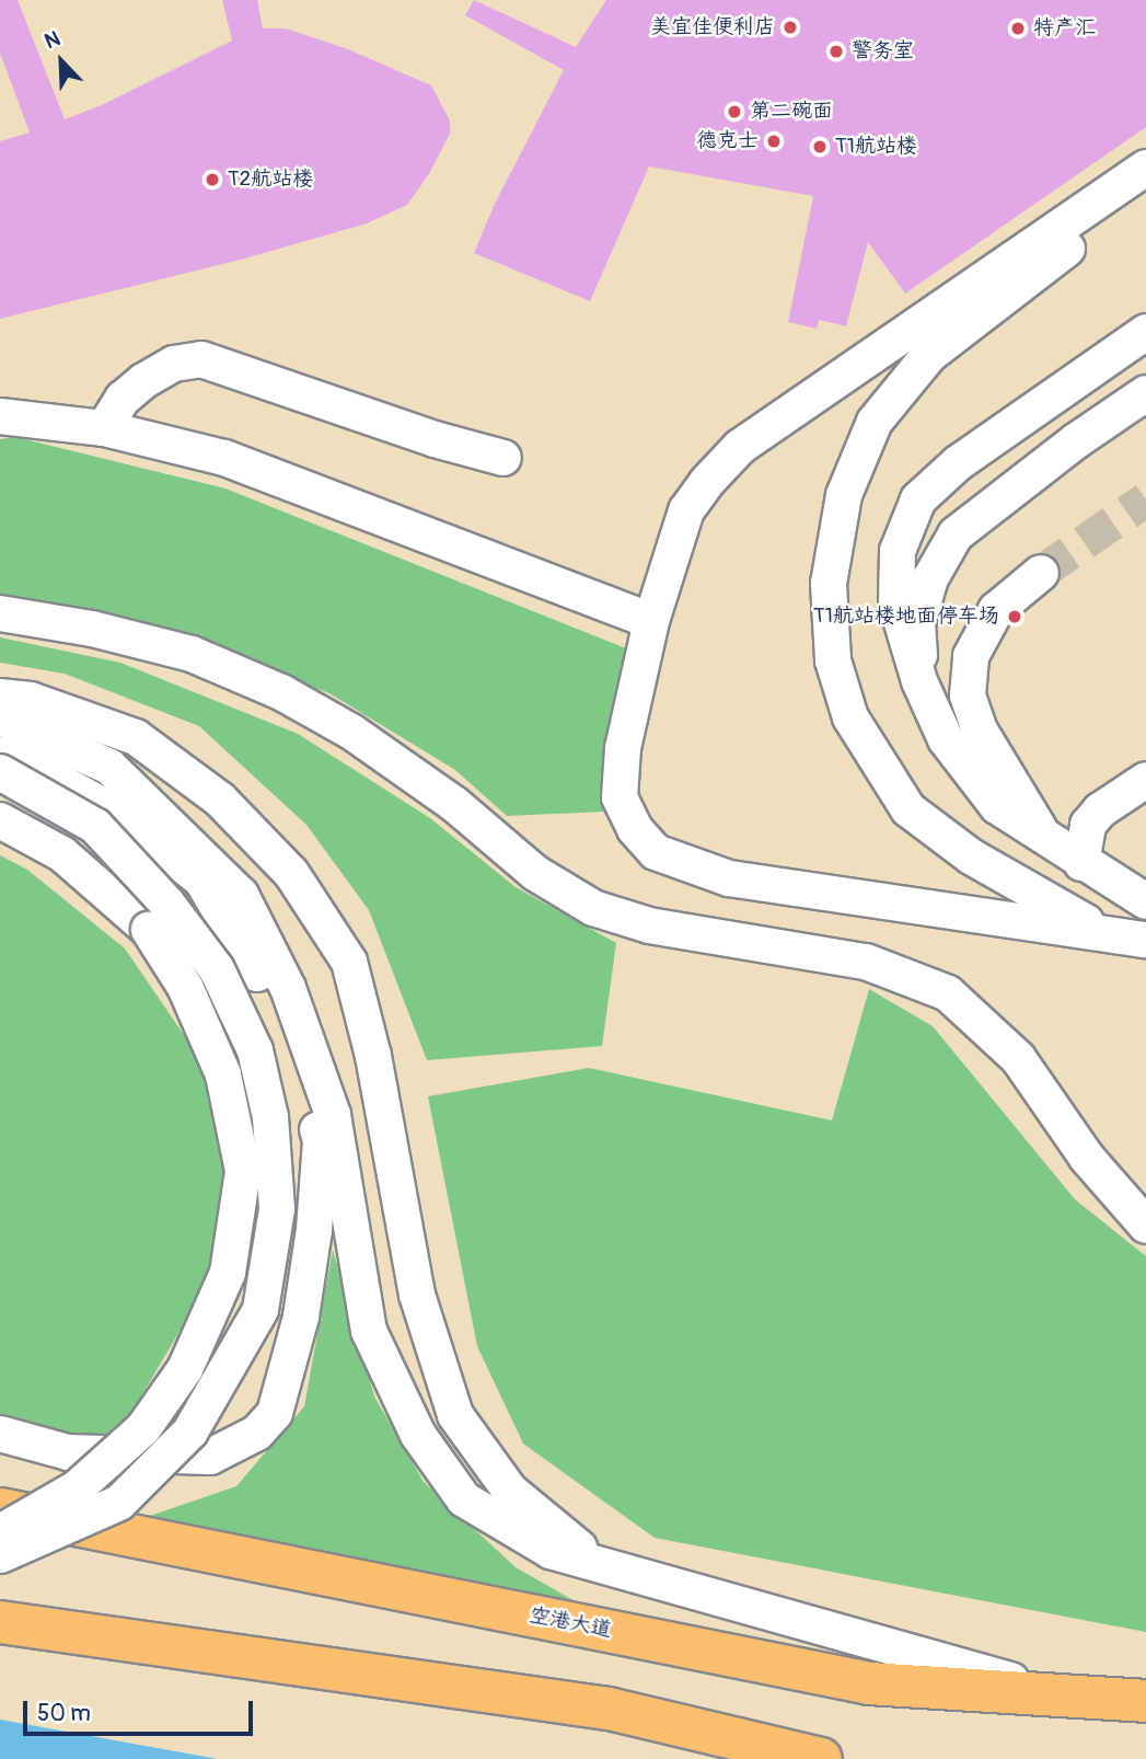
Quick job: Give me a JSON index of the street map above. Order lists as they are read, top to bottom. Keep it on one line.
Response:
{"streets":{"main road":["空港大道"]},"places":["美宜佳便利店","特产汇","警务室","第二碗面","德克士","T1航站楼","T2航站楼","T1航站楼地面停车场"],"scale_bar":"50 m","north":"top left"}
